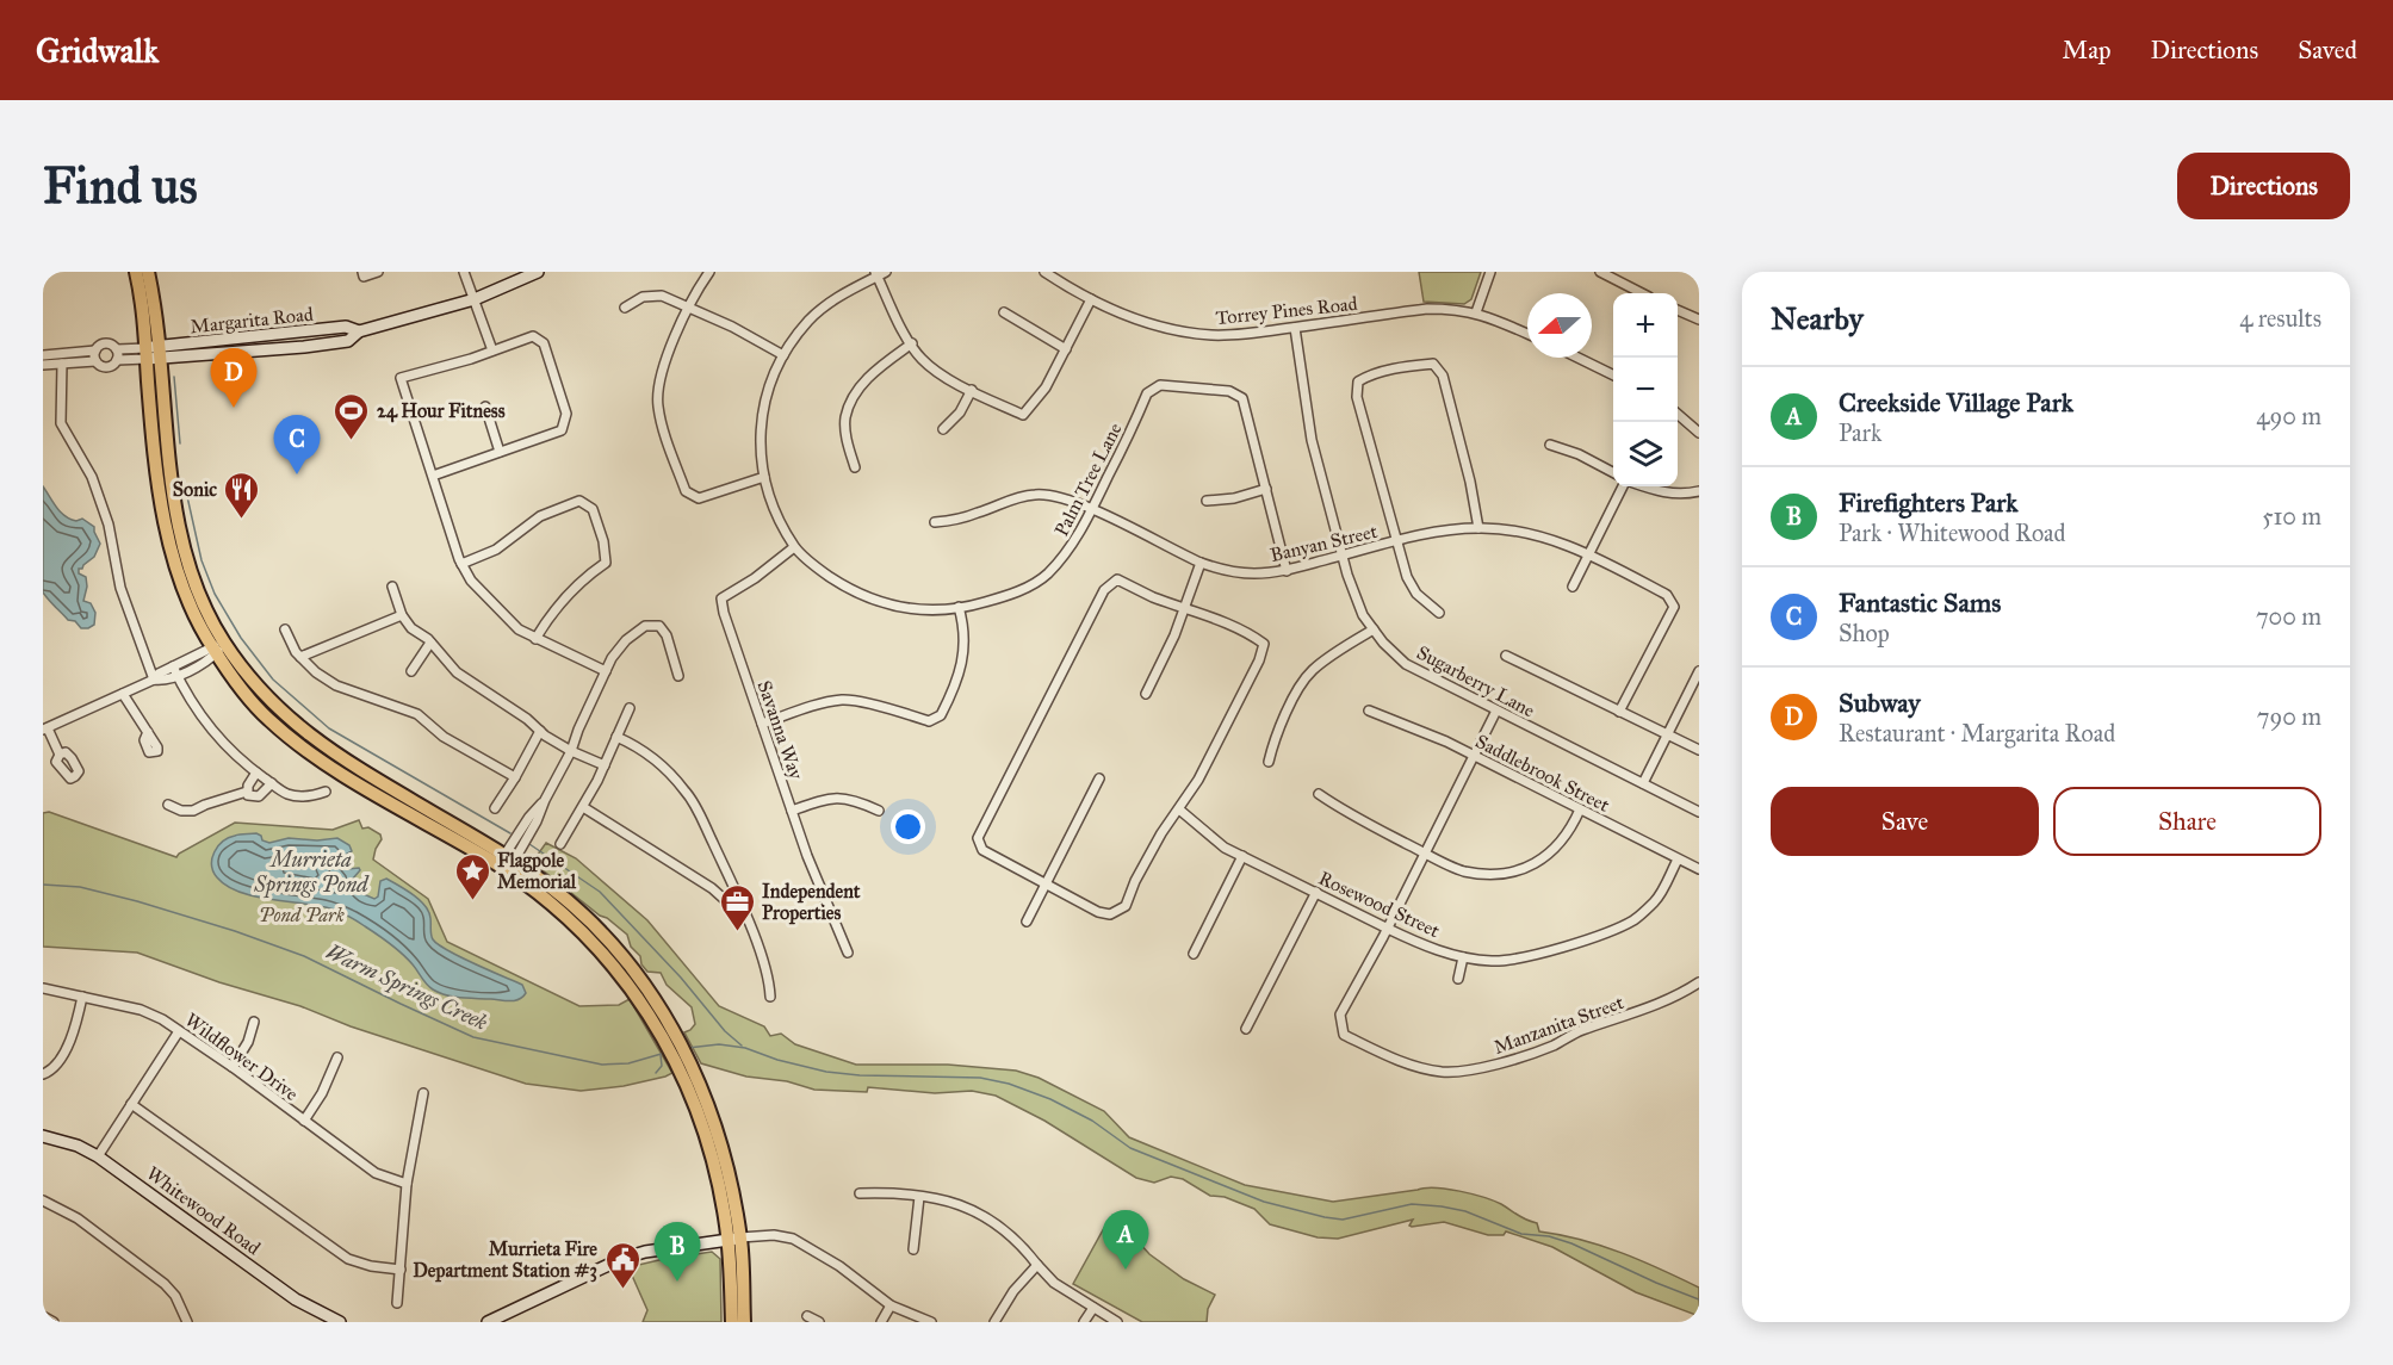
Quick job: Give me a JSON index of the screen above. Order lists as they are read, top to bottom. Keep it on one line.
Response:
{"streets":{"main road":["Margarita Road","Whitewood Road"],"street":["Torrey Pines Road","Palm Tree Lane","Banyan Street","Sugarberry Lane","Savanna Way","Saddlebrook Street","Rosewood Street","Manzanita Street","Wildflower Drive"]},"crossings":[["Torrey Pines Road","Sugarberry Lane"],["Palm Tree Lane","Banyan Street"],["Palm Tree Lane","Savanna Way"],["Banyan Street","Sugarberry Lane"],["Saddlebrook Street","Rosewood Street"],["Rosewood Street","Manzanita Street"]],"water":["Murrieta Springs Pond","Warm Springs Creek"],"parks":["Pond Park"],"places":{"sports":["24 Hour Fitness"],"restaurant":["Sonic"],"place":["Flagpole Memorial"],"office":["Independent Properties"],"public building":["Murrieta Fire Department Station #3"]},"north":"left","page":{"header":"Gridwalk","nav":["Map","Directions","Saved"],"buttons":["Directions",["Save","Share"]],"title":"Find us","heading":["Nearby","4 results"],"map_buttons":["+","−"],"pins":["D","C","A","B"],"list":[{"mark":"A","name":"Creekside Village Park","note":"Park","value":"490 m"},{"mark":"B","name":"Firefighters Park","note":"Park · Whitewood Road","value":"510 m"},{"mark":"C","name":"Fantastic Sams","note":"Shop","value":"700 m"},{"mark":"D","name":"Subway","note":"Restaurant · Margarita Road","value":"790 m"}]}}
